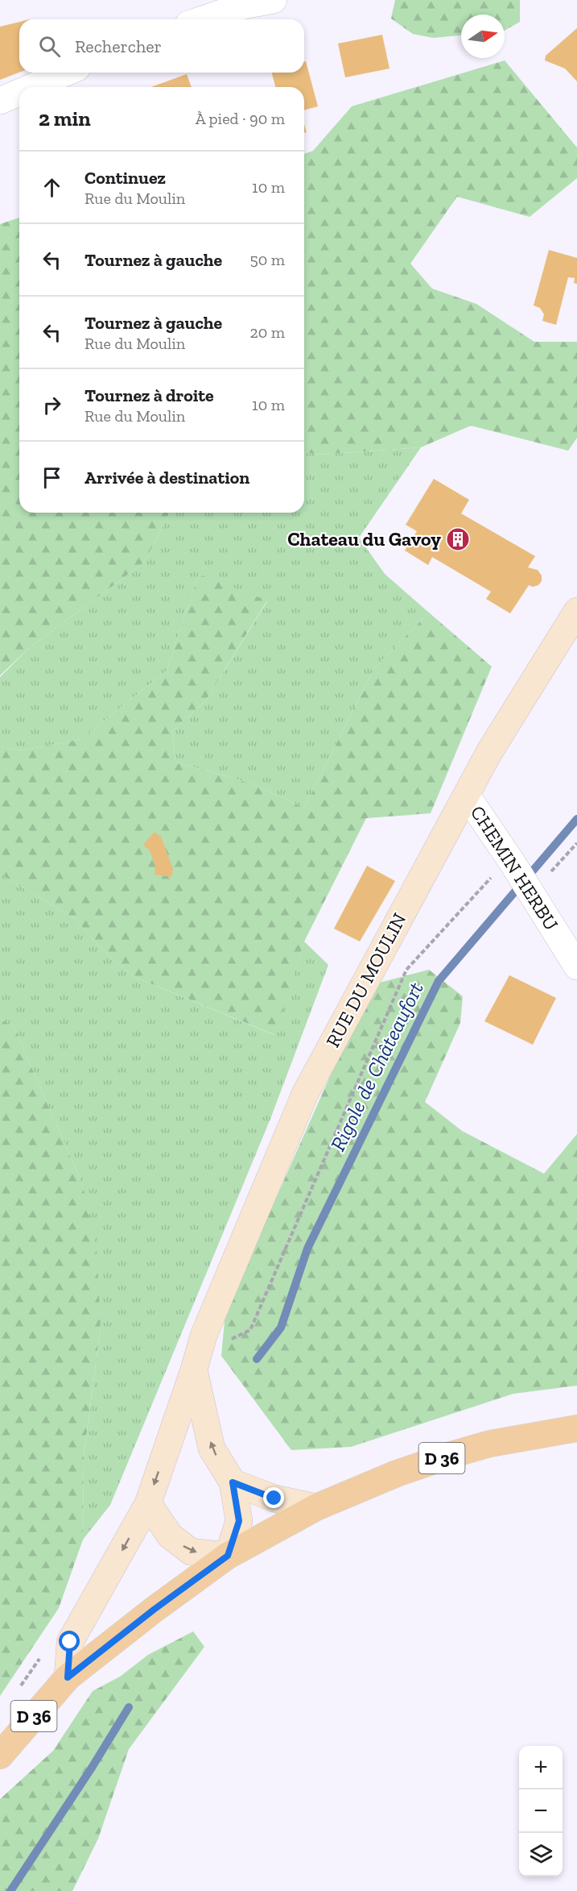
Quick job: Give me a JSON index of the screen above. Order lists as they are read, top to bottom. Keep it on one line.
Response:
{"streets":{"main road":["D 36"],"street":["CHEMIN HERBU","RUE DU MOULIN"]},"crossings":[["CHEMIN HERBU","RUE DU MOULIN"],["RUE DU MOULIN","D 36"]],"water":["Rigole de Châteaufort"],"places":{"building":["Chateau du Gavoy"]},"north":"right","page":{"search":"Rechercher","heading":["2 min","À pied · 90 m"],"list":[["Continuez","Rue du Moulin","10 m"],["Tournez à gauche","50 m"],["Tournez à gauche","Rue du Moulin","20 m"],["Tournez à droite","Rue du Moulin","10 m"],"Arrivée à destination"],"map_buttons":["+","−"]}}
